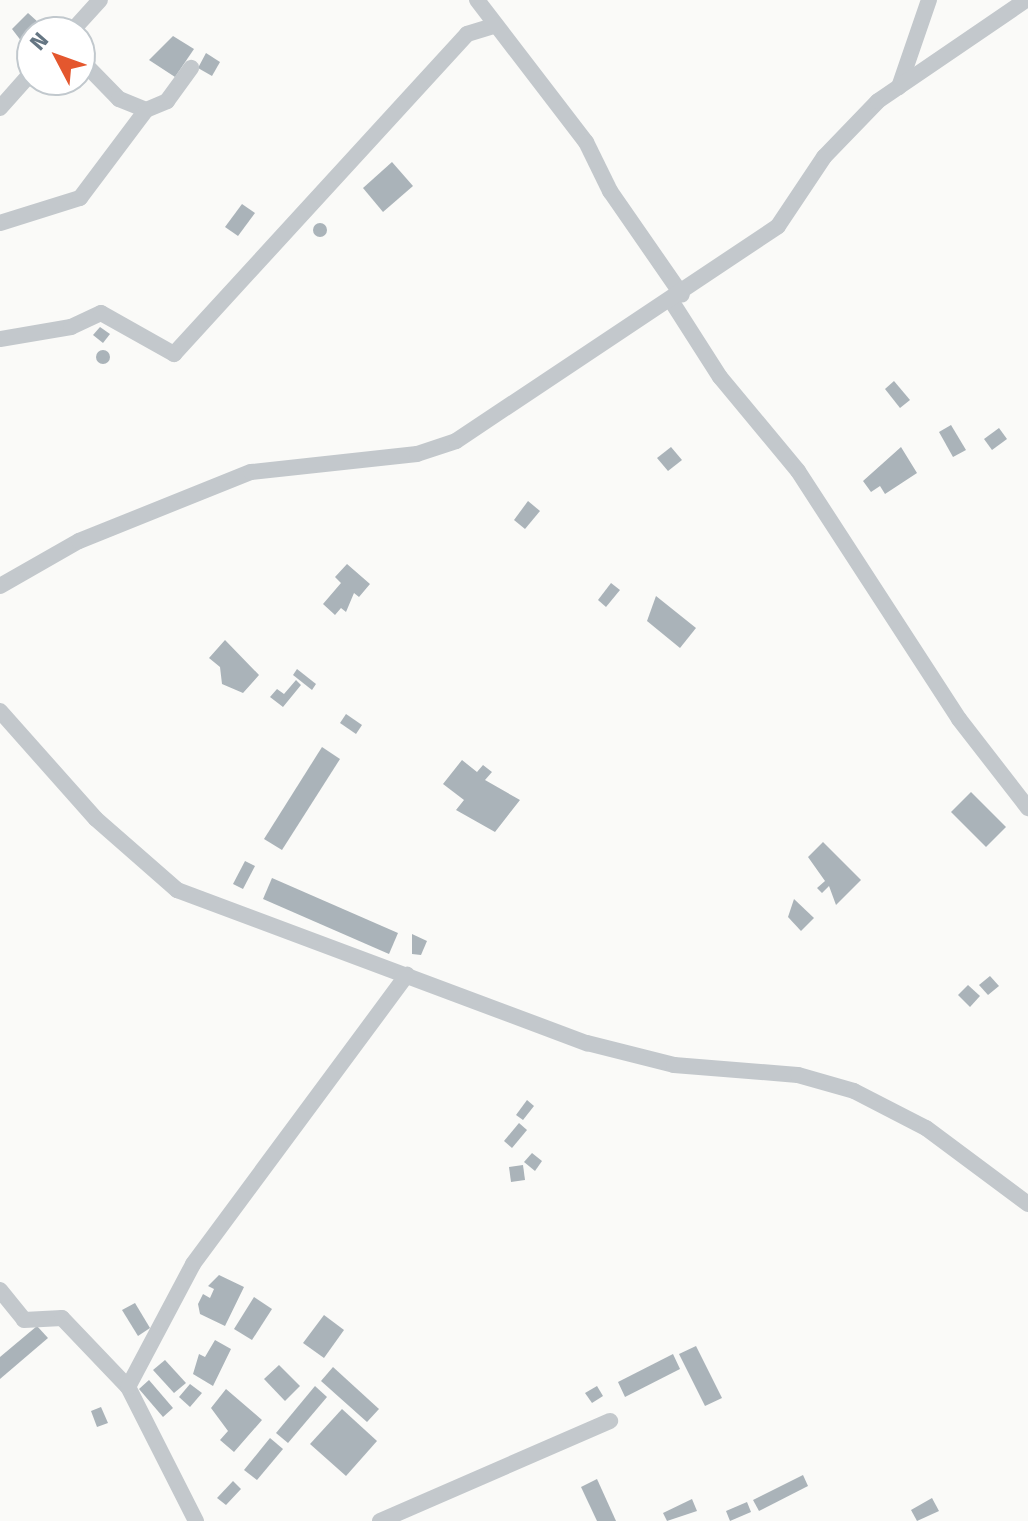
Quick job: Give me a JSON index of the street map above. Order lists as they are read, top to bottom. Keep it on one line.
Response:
{"north":"top left"}
